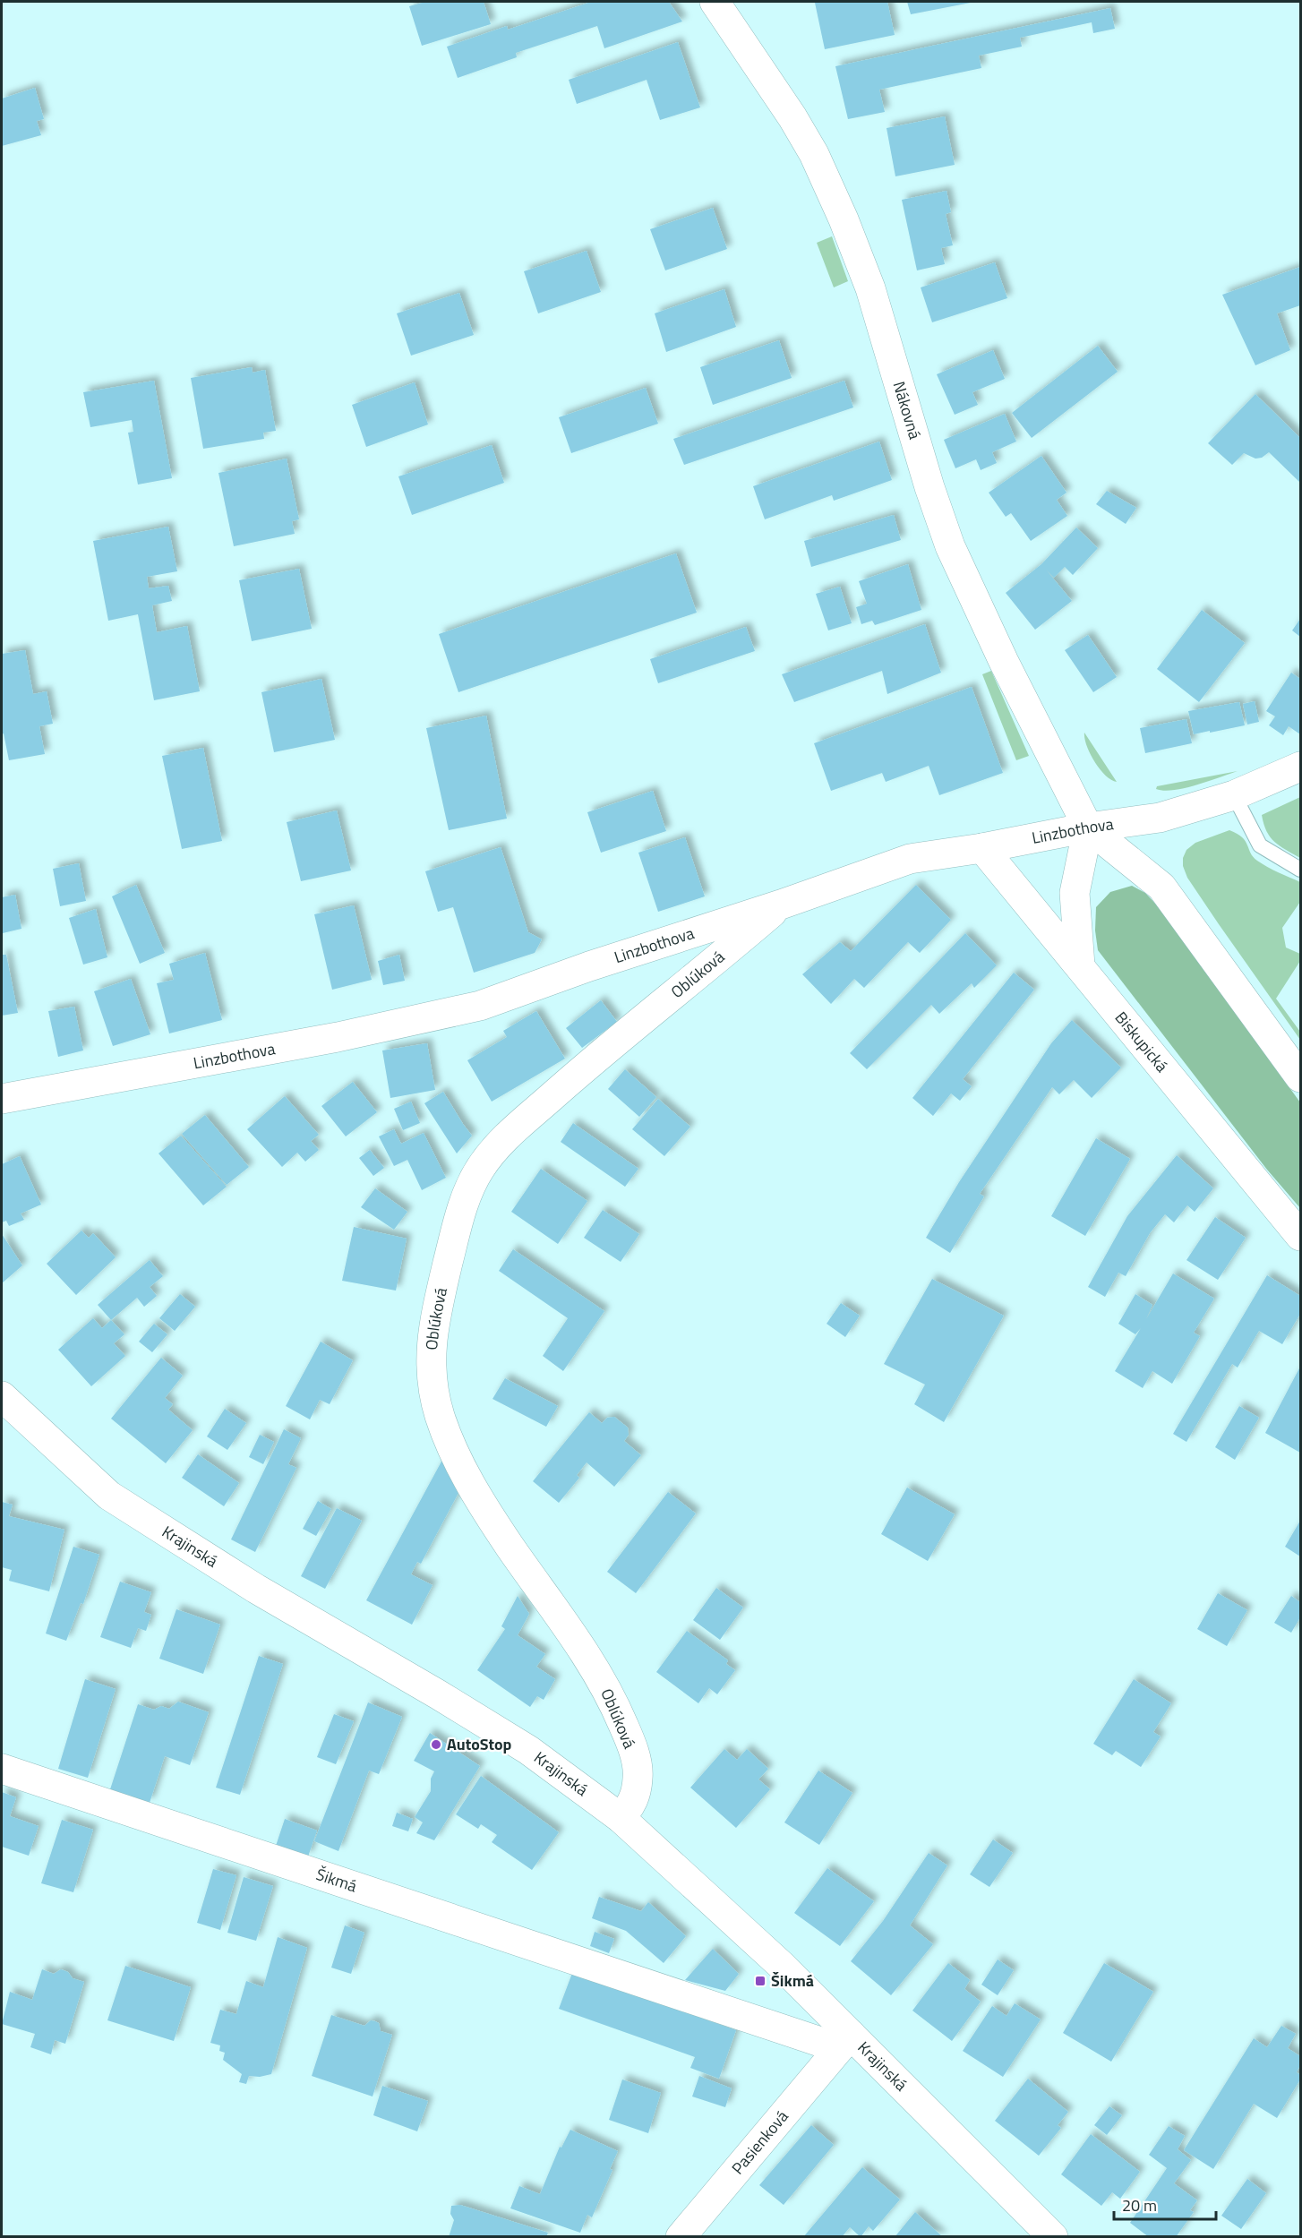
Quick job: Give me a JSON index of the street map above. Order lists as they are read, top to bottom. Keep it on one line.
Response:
{"streets":{"street":["Nákovná","Linzbothova","Oblúková","Biskupická","Krajinská","Šikmá","Pasienková"]},"crossings":[["Nákovná","Linzbothova"],["Linzbothova","Oblúková"],["Linzbothova","Biskupická"],["Oblúková","Krajinská"],["Krajinská","Šikmá"],["Krajinská","Pasienková"],["Šikmá","Pasienková"]],"places":{"other":["AutoStop"],"transit":["Šikmá"]},"scale_bar":"20 m"}
